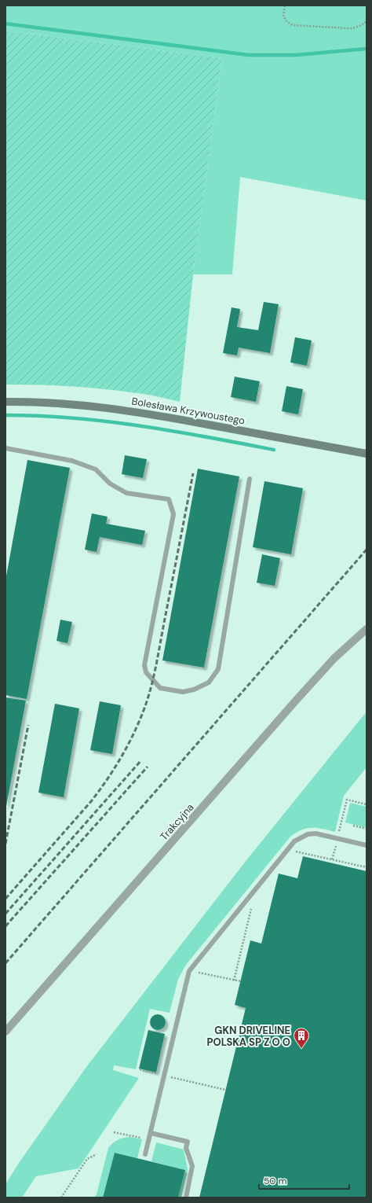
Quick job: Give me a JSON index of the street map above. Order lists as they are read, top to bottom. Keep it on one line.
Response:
{"streets":{"street":["Bolesława Krzywoustego","Trakcyjna"]},"places":{"building":["GKN DRIVELINE POLSKA SP Z O O"]},"scale_bar":"50 m"}
